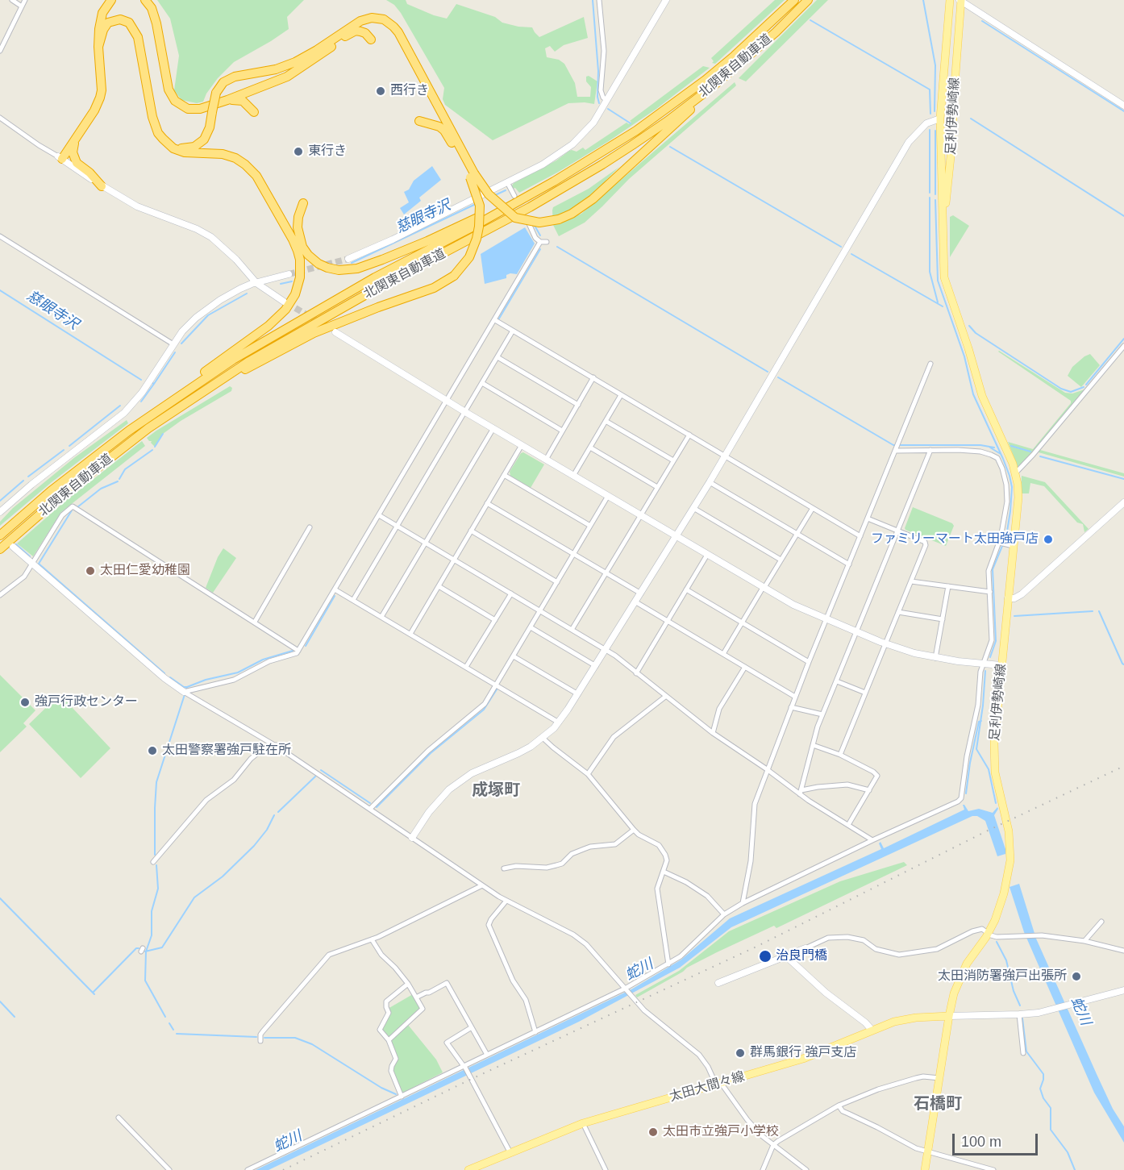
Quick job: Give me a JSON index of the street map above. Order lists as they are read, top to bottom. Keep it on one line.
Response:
{"streets":{"highway":["北関東自動車道"],"main road":["足利伊勢崎線","太田大間々線"]},"crossings":[["足利伊勢崎線","太田大間々線"]],"districts":["成塚町","石橋町"],"water":["慈眼寺沢","蛇川"],"places":["西行き","東行き","ファミリーマート太田強戸店","太田仁愛幼稚園","強戸行政センター","太田警察署強戸駐在所","治良門橋","太田消防署強戸出張所","群馬銀行 強戸支店","太田市立強戸小学校"],"scale_bar":"100 m"}
